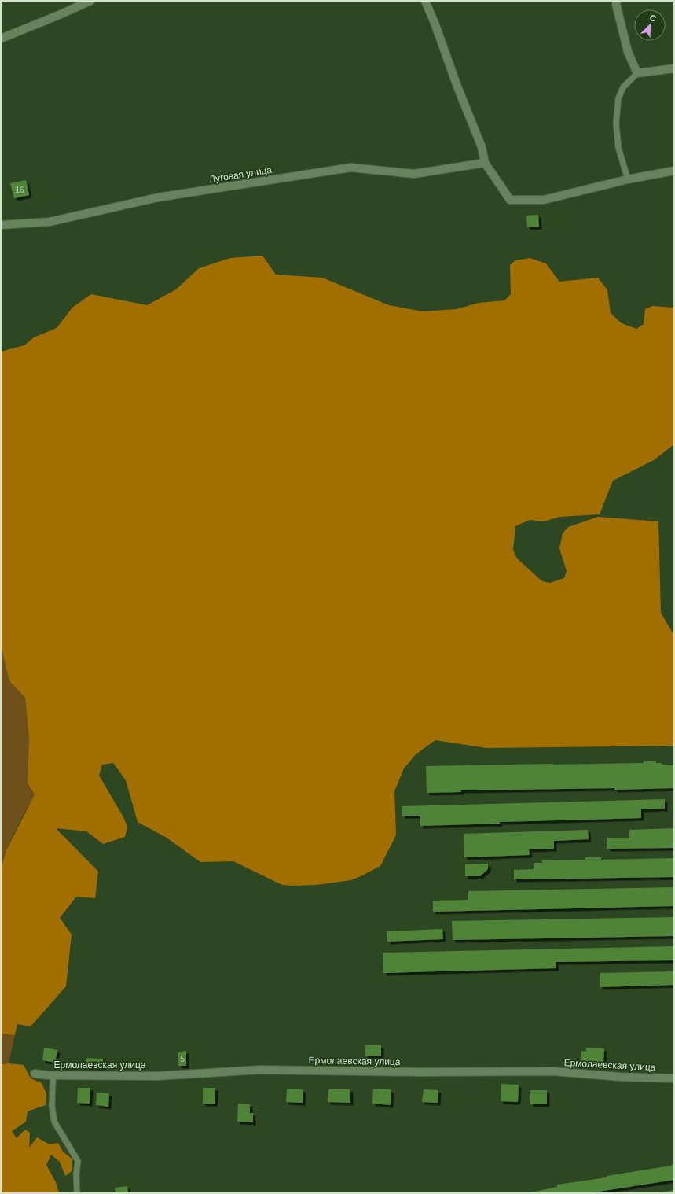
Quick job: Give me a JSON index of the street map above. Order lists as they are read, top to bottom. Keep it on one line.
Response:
{"streets":{"street":["Луговая улица","Ермолаевская улица"]},"house_numbers":["16","5"],"north":"top right"}
